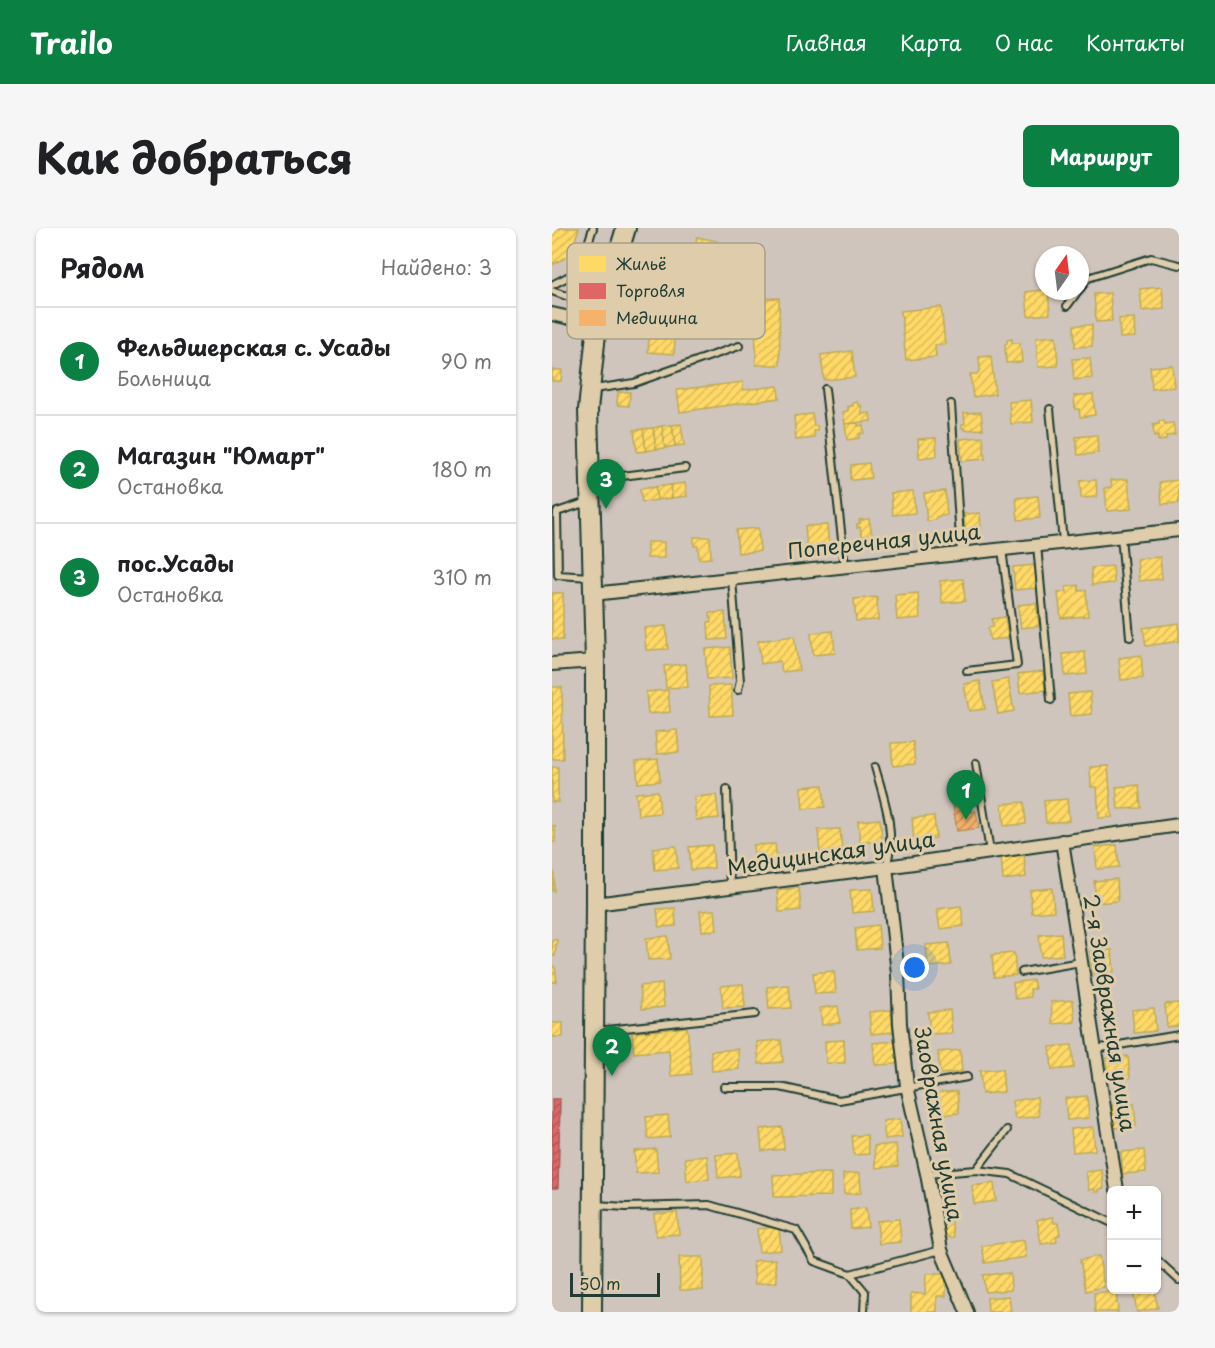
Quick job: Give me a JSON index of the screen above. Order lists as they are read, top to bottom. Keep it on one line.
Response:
{"streets":{"street":["Поперечная улица","Медицинская улица","2-я Заовражная улица","Заовражная улица"]},"crossings":[["Медицинская улица","2-я Заовражная улица"],["Медицинская улица","Заовражная улица"]],"legend":["Жильё","Торговля","Медицина"],"scale_bar":"50 m","north":"top","page":{"header":"Trailo","nav":["Главная","Карта","О нас","Контакты"],"title":"Как добраться","buttons":"Маршрут","heading":["Рядом","Найдено: 3"],"list":[{"mark":"1","name":"Фельдшерская с. Усады","note":"Больница","value":"90 m"},{"mark":"2","name":"Магазин \"Юмарт\"","note":"Остановка","value":"180 m"},{"mark":"3","name":"пос.Усады","note":"Остановка","value":"310 m"}],"pins":["3","1","2"],"map_buttons":["+","−"],"scale":"50 m"}}
